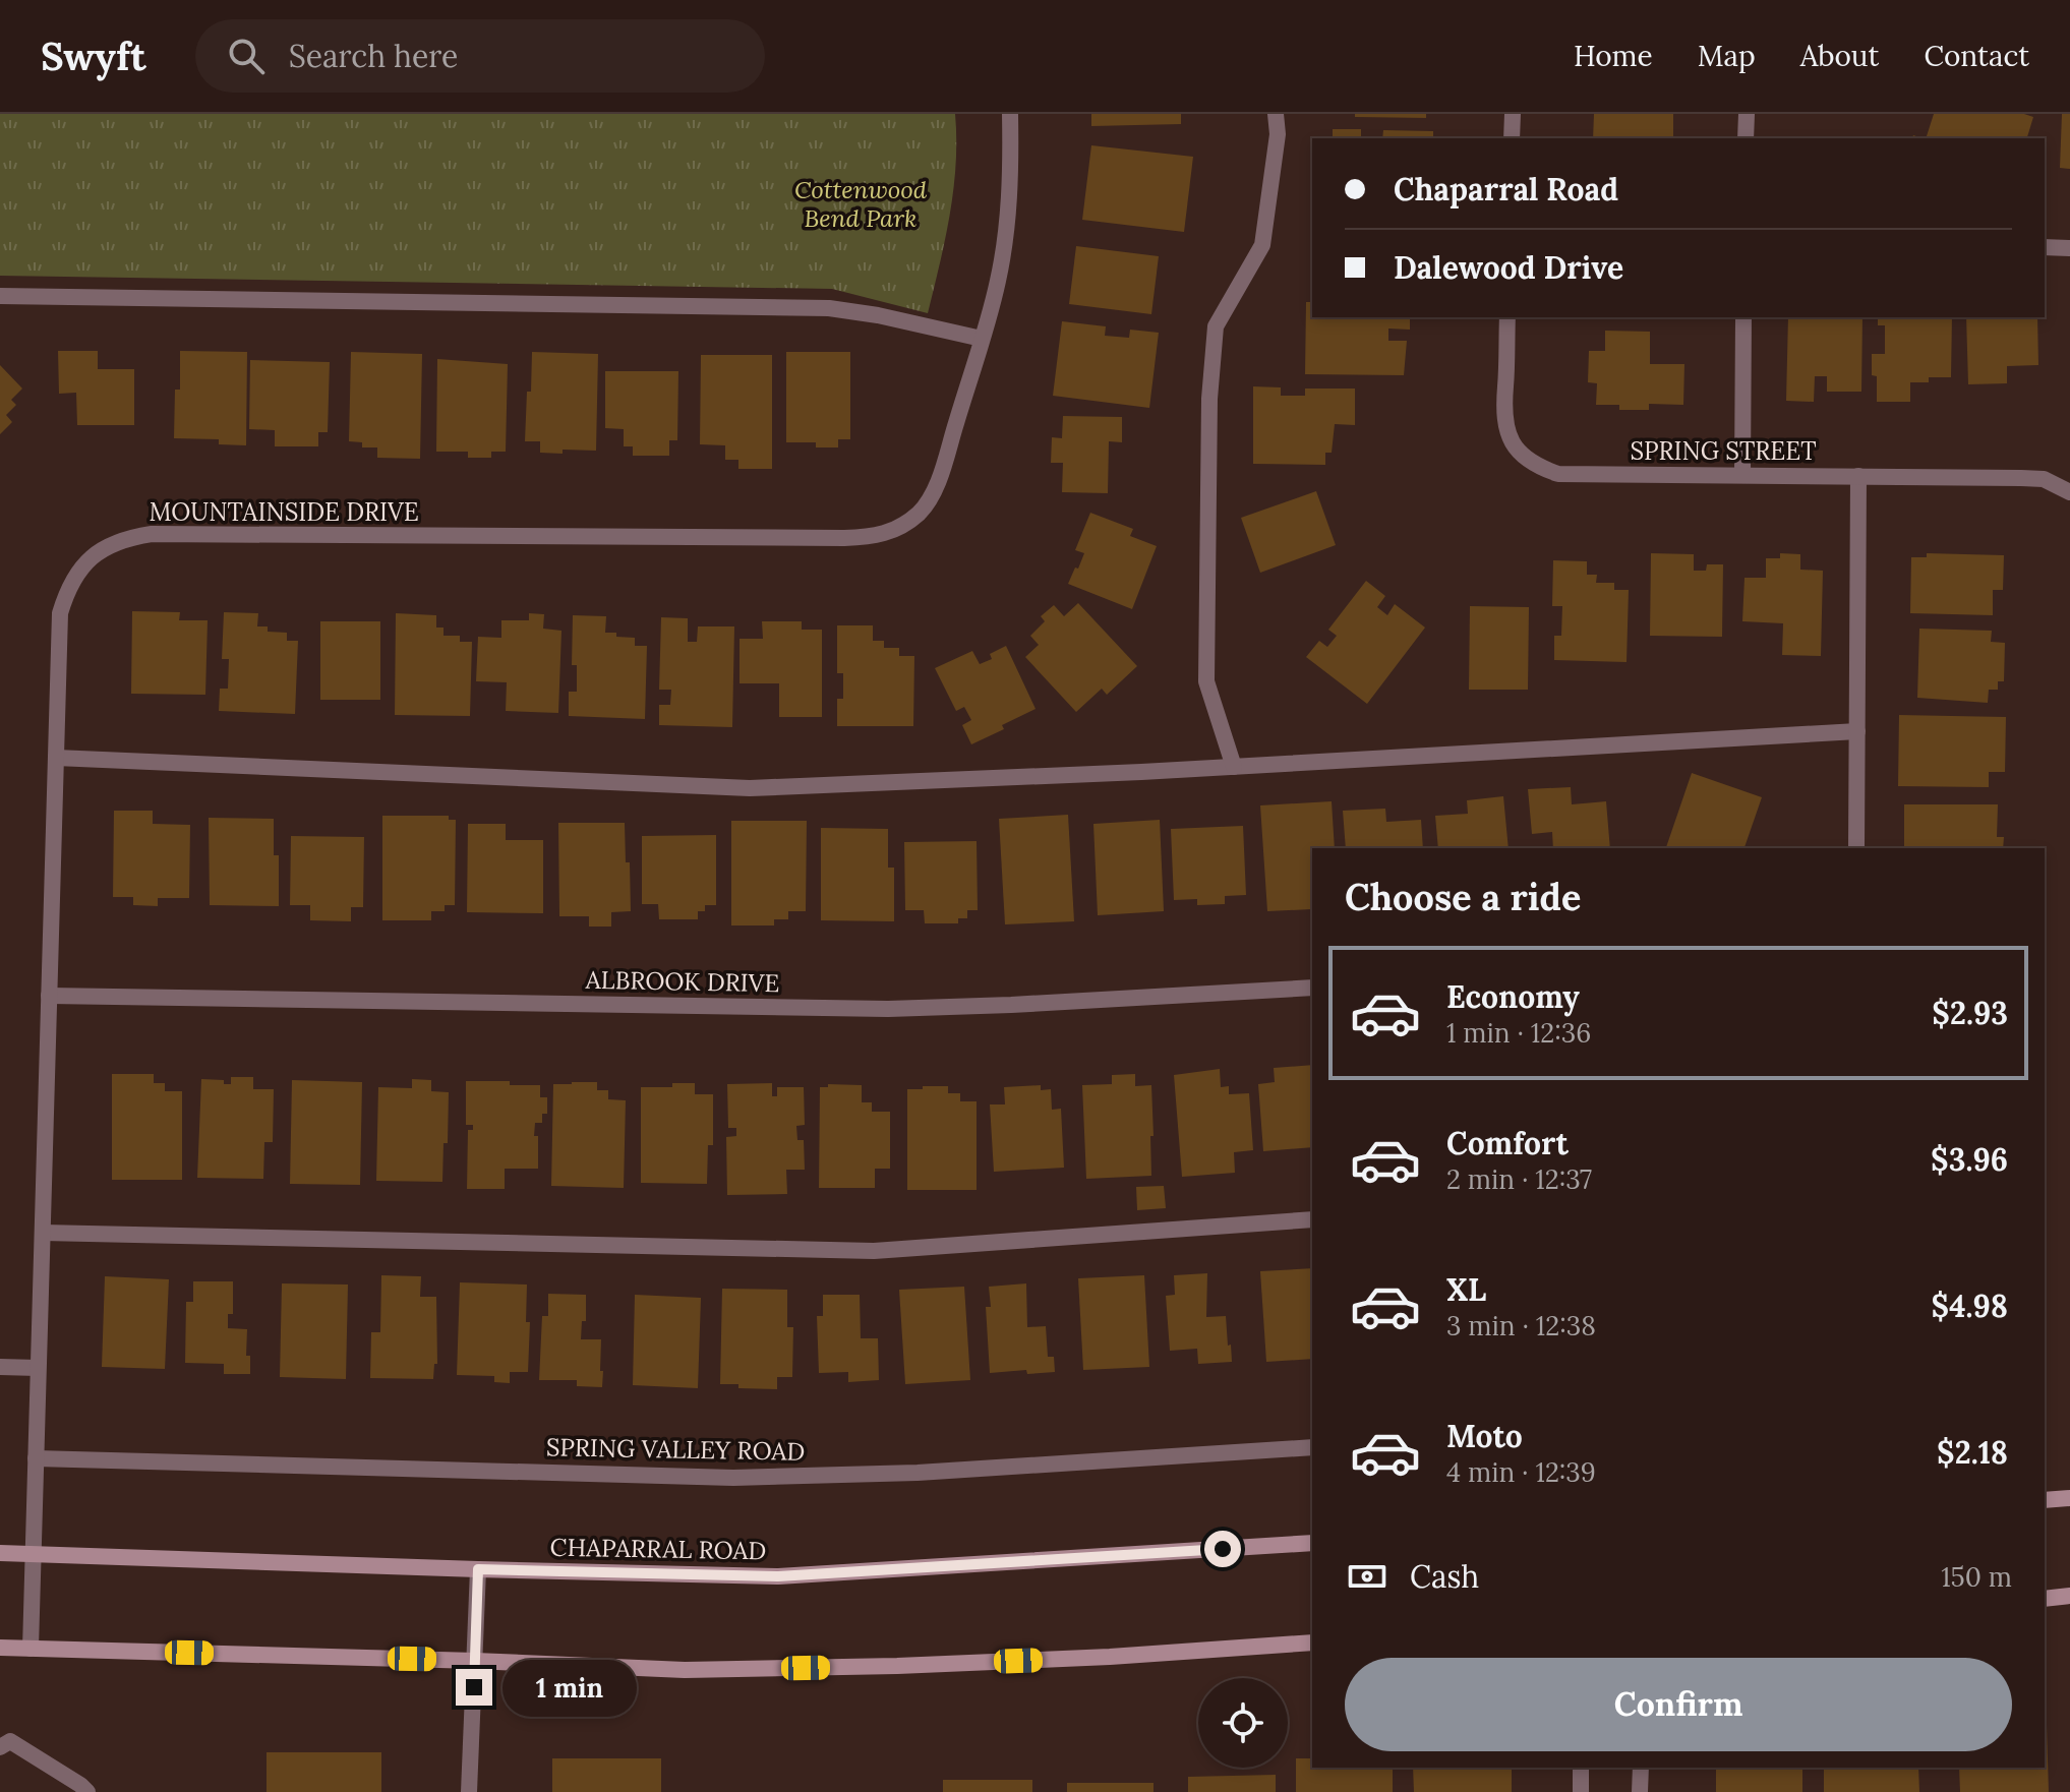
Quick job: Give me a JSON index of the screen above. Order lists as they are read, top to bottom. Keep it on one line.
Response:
{"streets":{"main road":["CHAPARRAL ROAD"],"street":["SPRING STREET","MOUNTAINSIDE DRIVE","ALBROOK DRIVE","SPRING VALLEY ROAD"]},"crossings":[["MOUNTAINSIDE DRIVE","ALBROOK DRIVE"],["MOUNTAINSIDE DRIVE","SPRING VALLEY ROAD"],["MOUNTAINSIDE DRIVE","CHAPARRAL ROAD"]],"parks":["Cottenwood Bend Park"],"page":{"header":"Swyft","search":"Search here","nav":["Home","Map","About","Contact"],"banner":["Chaparral Road","Dalewood Drive"],"heading":"Choose a ride","list":[{"name":"Economy","note":"1 min · 12:36","value":"$2.93"},{"name":"Comfort","note":"2 min · 12:37","value":"$3.96"},{"name":"XL","note":"3 min · 12:38","value":"$4.98"},{"name":"Moto","note":"4 min · 12:39","value":"$2.18"}],"pay":["Cash","150 m"],"buttons":"Confirm","bubble":"1 min"}}
